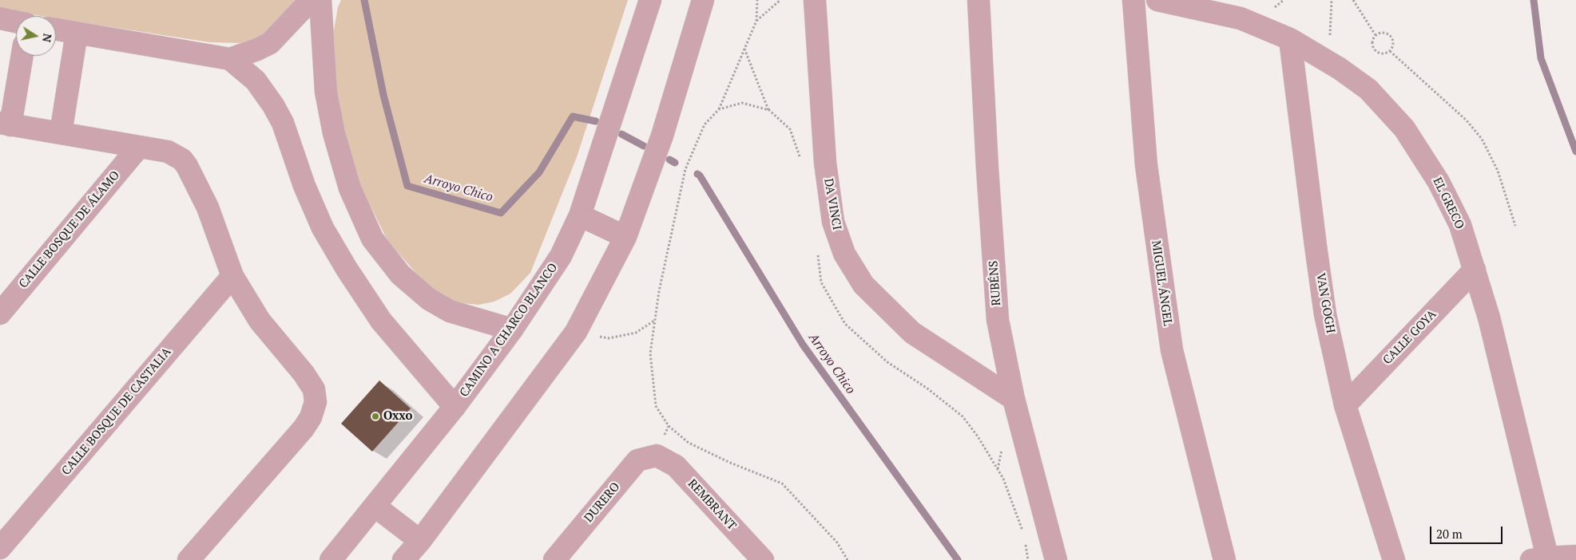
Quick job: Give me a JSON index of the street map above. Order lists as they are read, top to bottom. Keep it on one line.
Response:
{"streets":{"street":["EL GRECO","DA VINCI","CALLE BOSQUE DE ÁLAMO","RUBÉNS","MIGUEL ÁNGEL","VAN GOGH","CAMINO A CHARCO BLANCO","CALLE GOYA","CALLE BOSQUE DE CASTALIA","DURERO","REMBRANT"]},"crossings":[["EL GRECO","VAN GOGH"],["EL GRECO","CALLE GOYA"],["DA VINCI","RUBÉNS"],["VAN GOGH","CALLE GOYA"],["DURERO","REMBRANT"]],"water":["Arroyo Chico"],"places":["Oxxo"],"scale_bar":"20 m","north":"right"}
